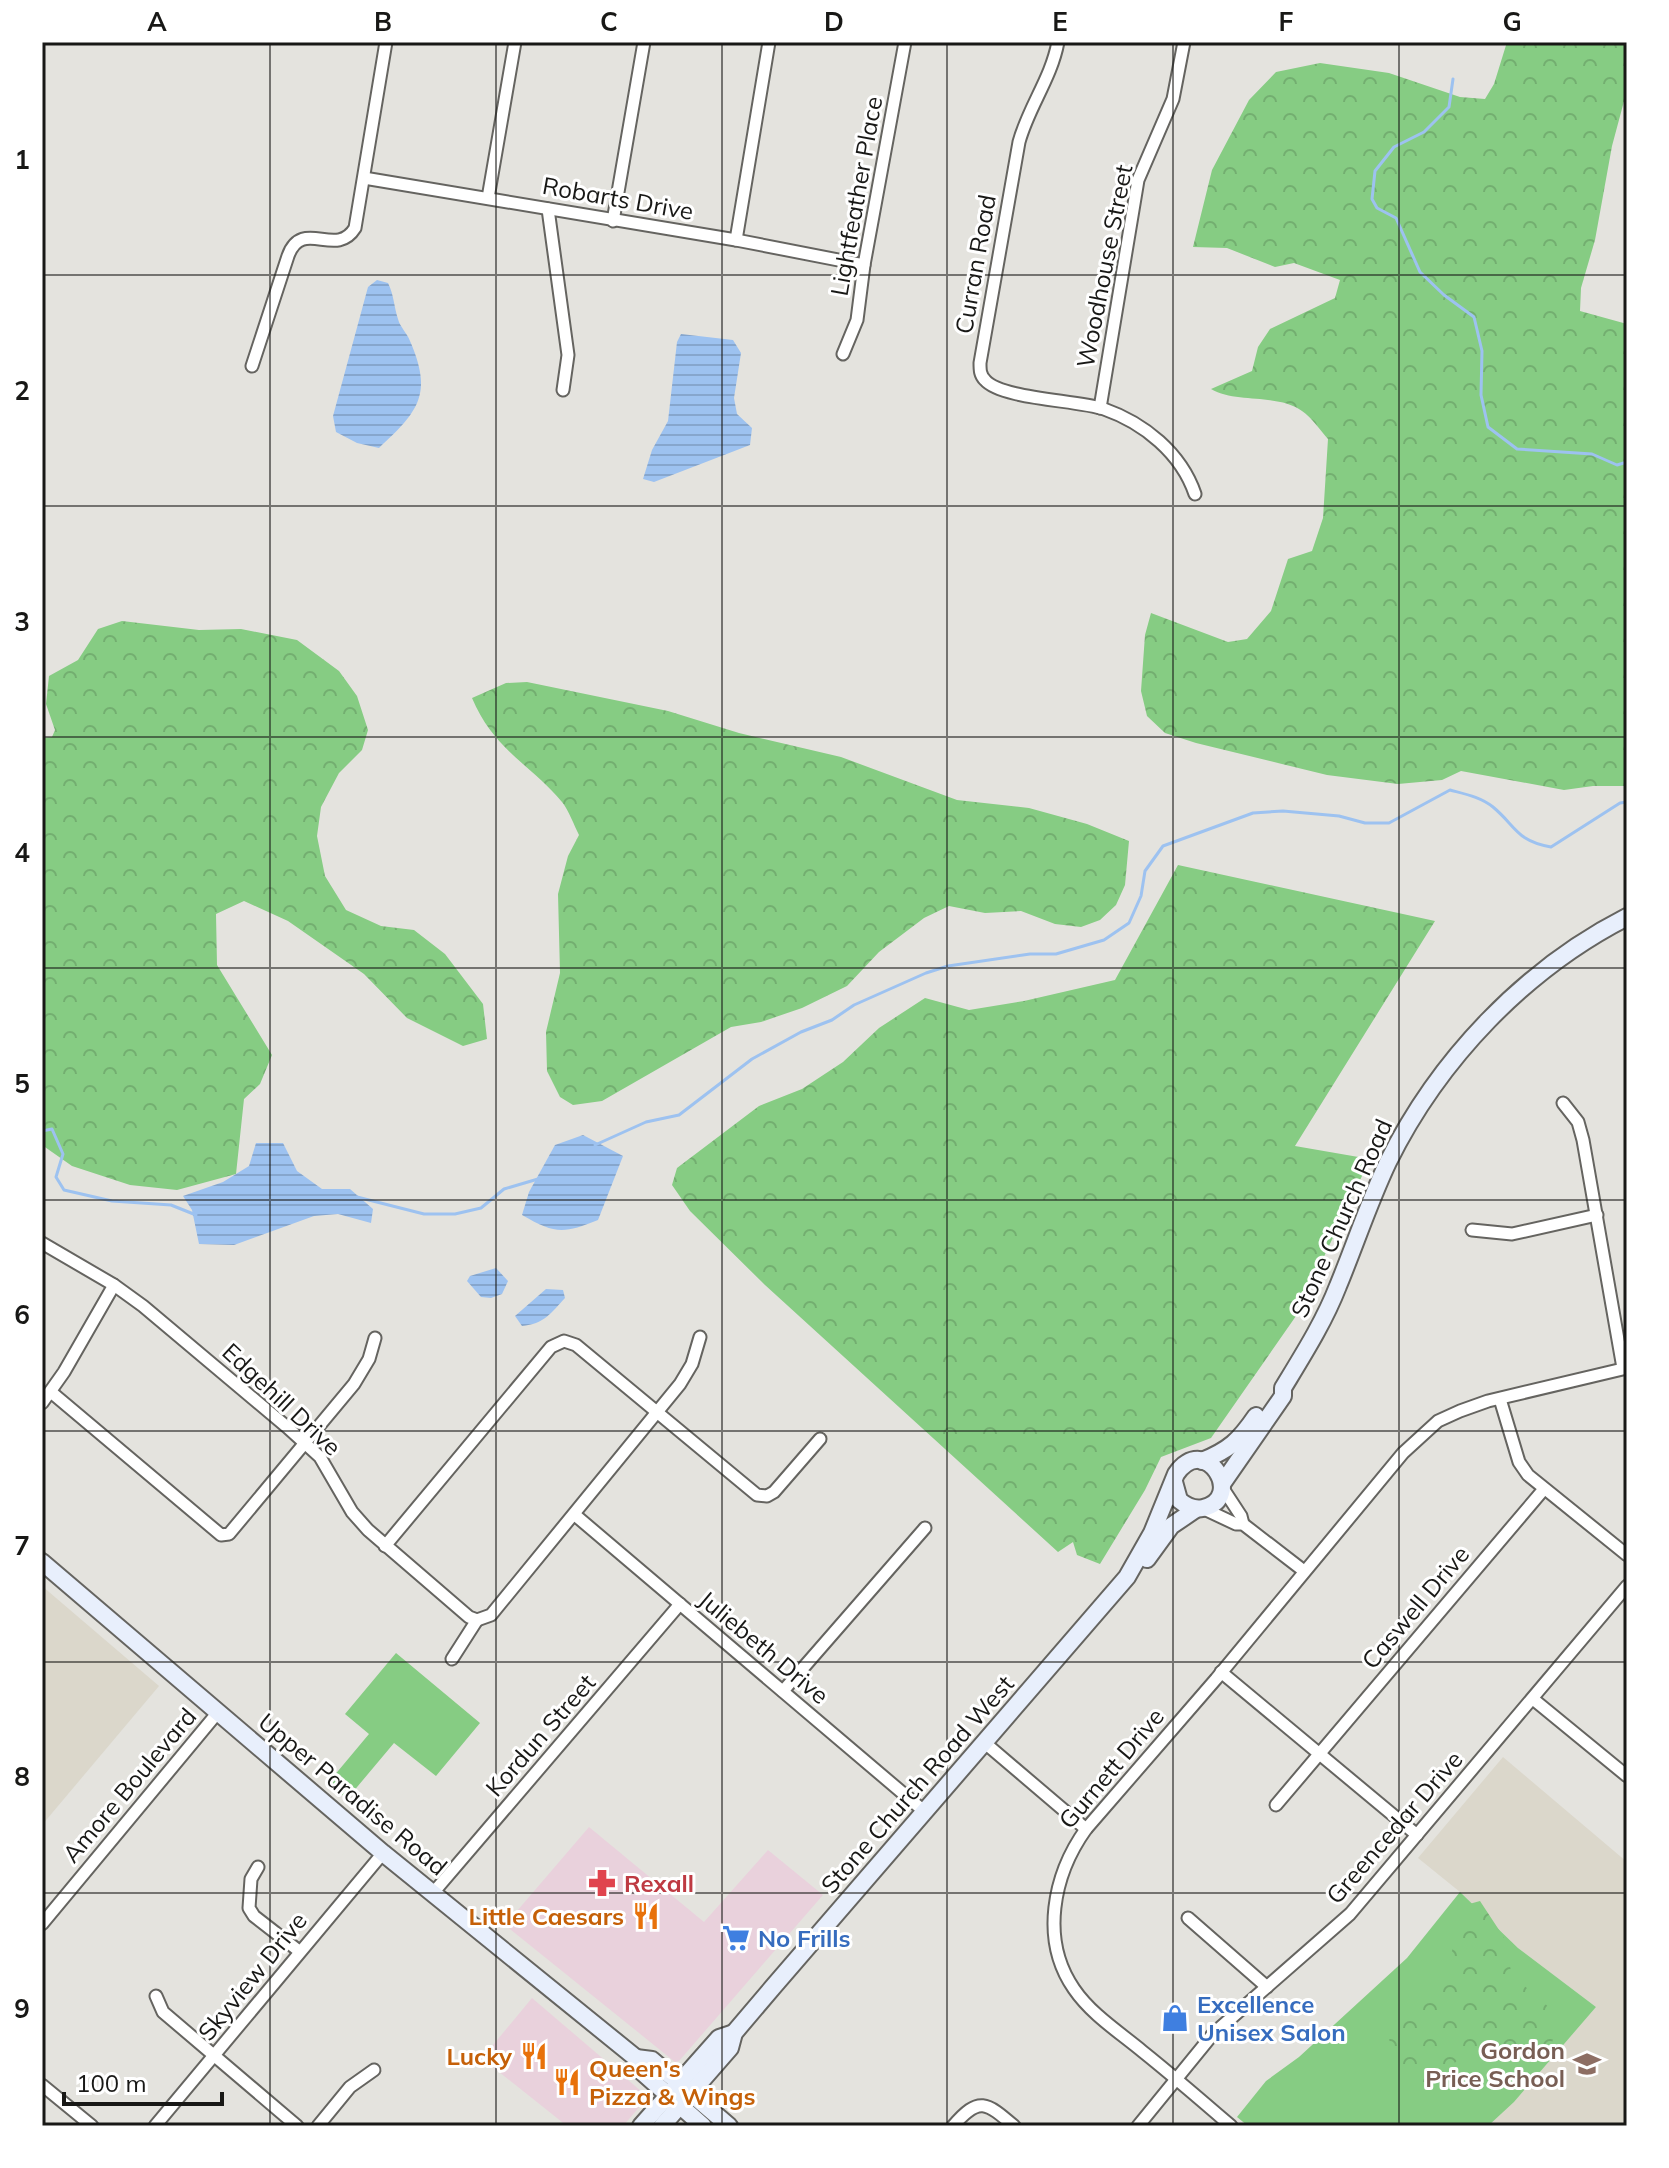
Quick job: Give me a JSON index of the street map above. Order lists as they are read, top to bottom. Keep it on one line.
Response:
{"streets":{"main road":["Stone Church Road","Stone Church Road West","Upper Paradise Road"],"street":["Lightfeather Place","Robarts Drive","Curran Road","Woodhouse Street","Edgehill Drive","Caswell Drive","Juliebeth Drive","Kordun Street","Gurnett Drive","Amore Boulevard","Greencedar Drive","Skyview Drive"]},"crossings":[["Lightfeather Place","Robarts Drive"],["Curran Road","Woodhouse Street"],["Juliebeth Drive","Kordun Street"],["Juliebeth Drive","Stone Church Road West"],["Kordun Street","Upper Paradise Road"],["Gurnett Drive","Greencedar Drive"],["Stone Church Road West","Upper Paradise Road"],["Amore Boulevard","Upper Paradise Road"],["Upper Paradise Road","Skyview Drive"]],"places":{"pharmacy":["Rexall"],"restaurant":["Little Caesars","Lucky","Queen's Pizza & Wings"],"supermarket":["No Frills"],"shop":["Excellence Unisex Salon"],"school or university":["Gordon Price School"]},"scale_bar":"100 m","grid":{"columns":["A","B","C","D","E","F","G"],"rows":["1","2","3","4","5","6","7","8","9"]}}
